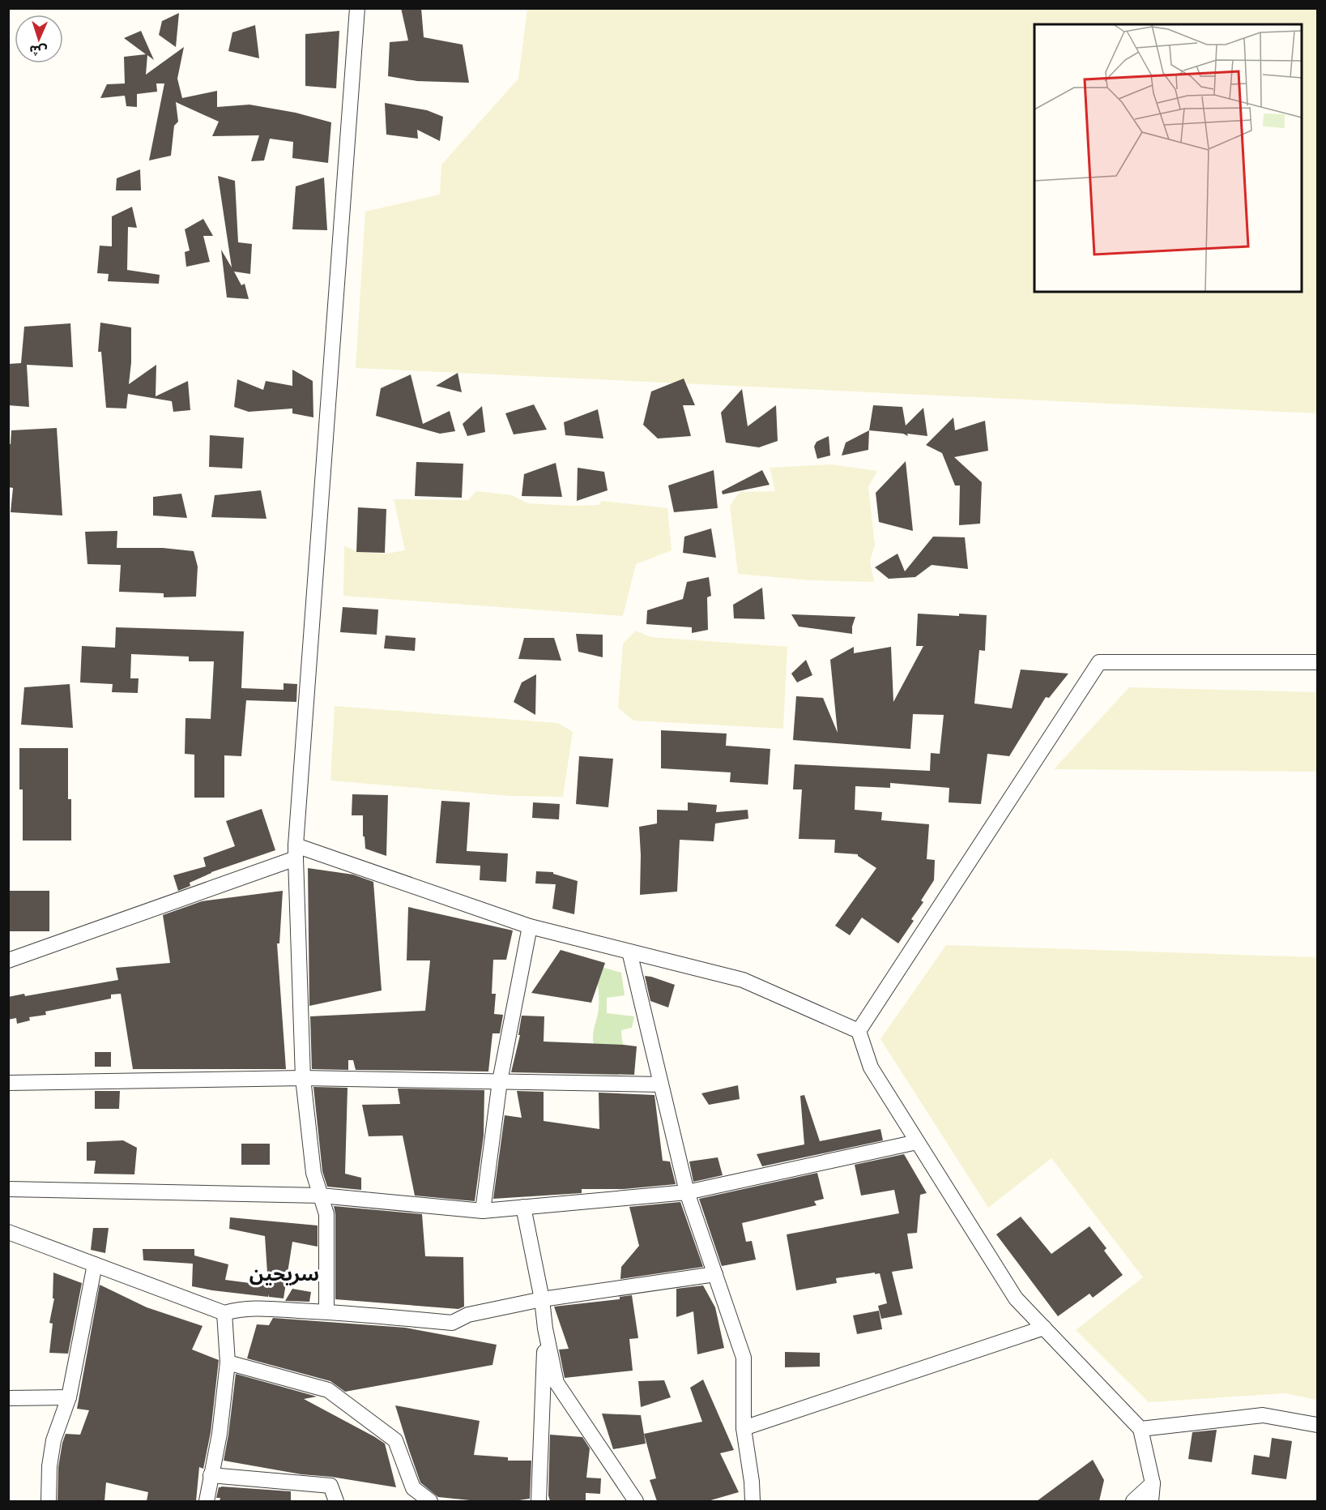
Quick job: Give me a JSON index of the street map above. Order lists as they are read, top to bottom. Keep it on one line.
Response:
{"districts":["سريحين"],"north":"bottom"}
